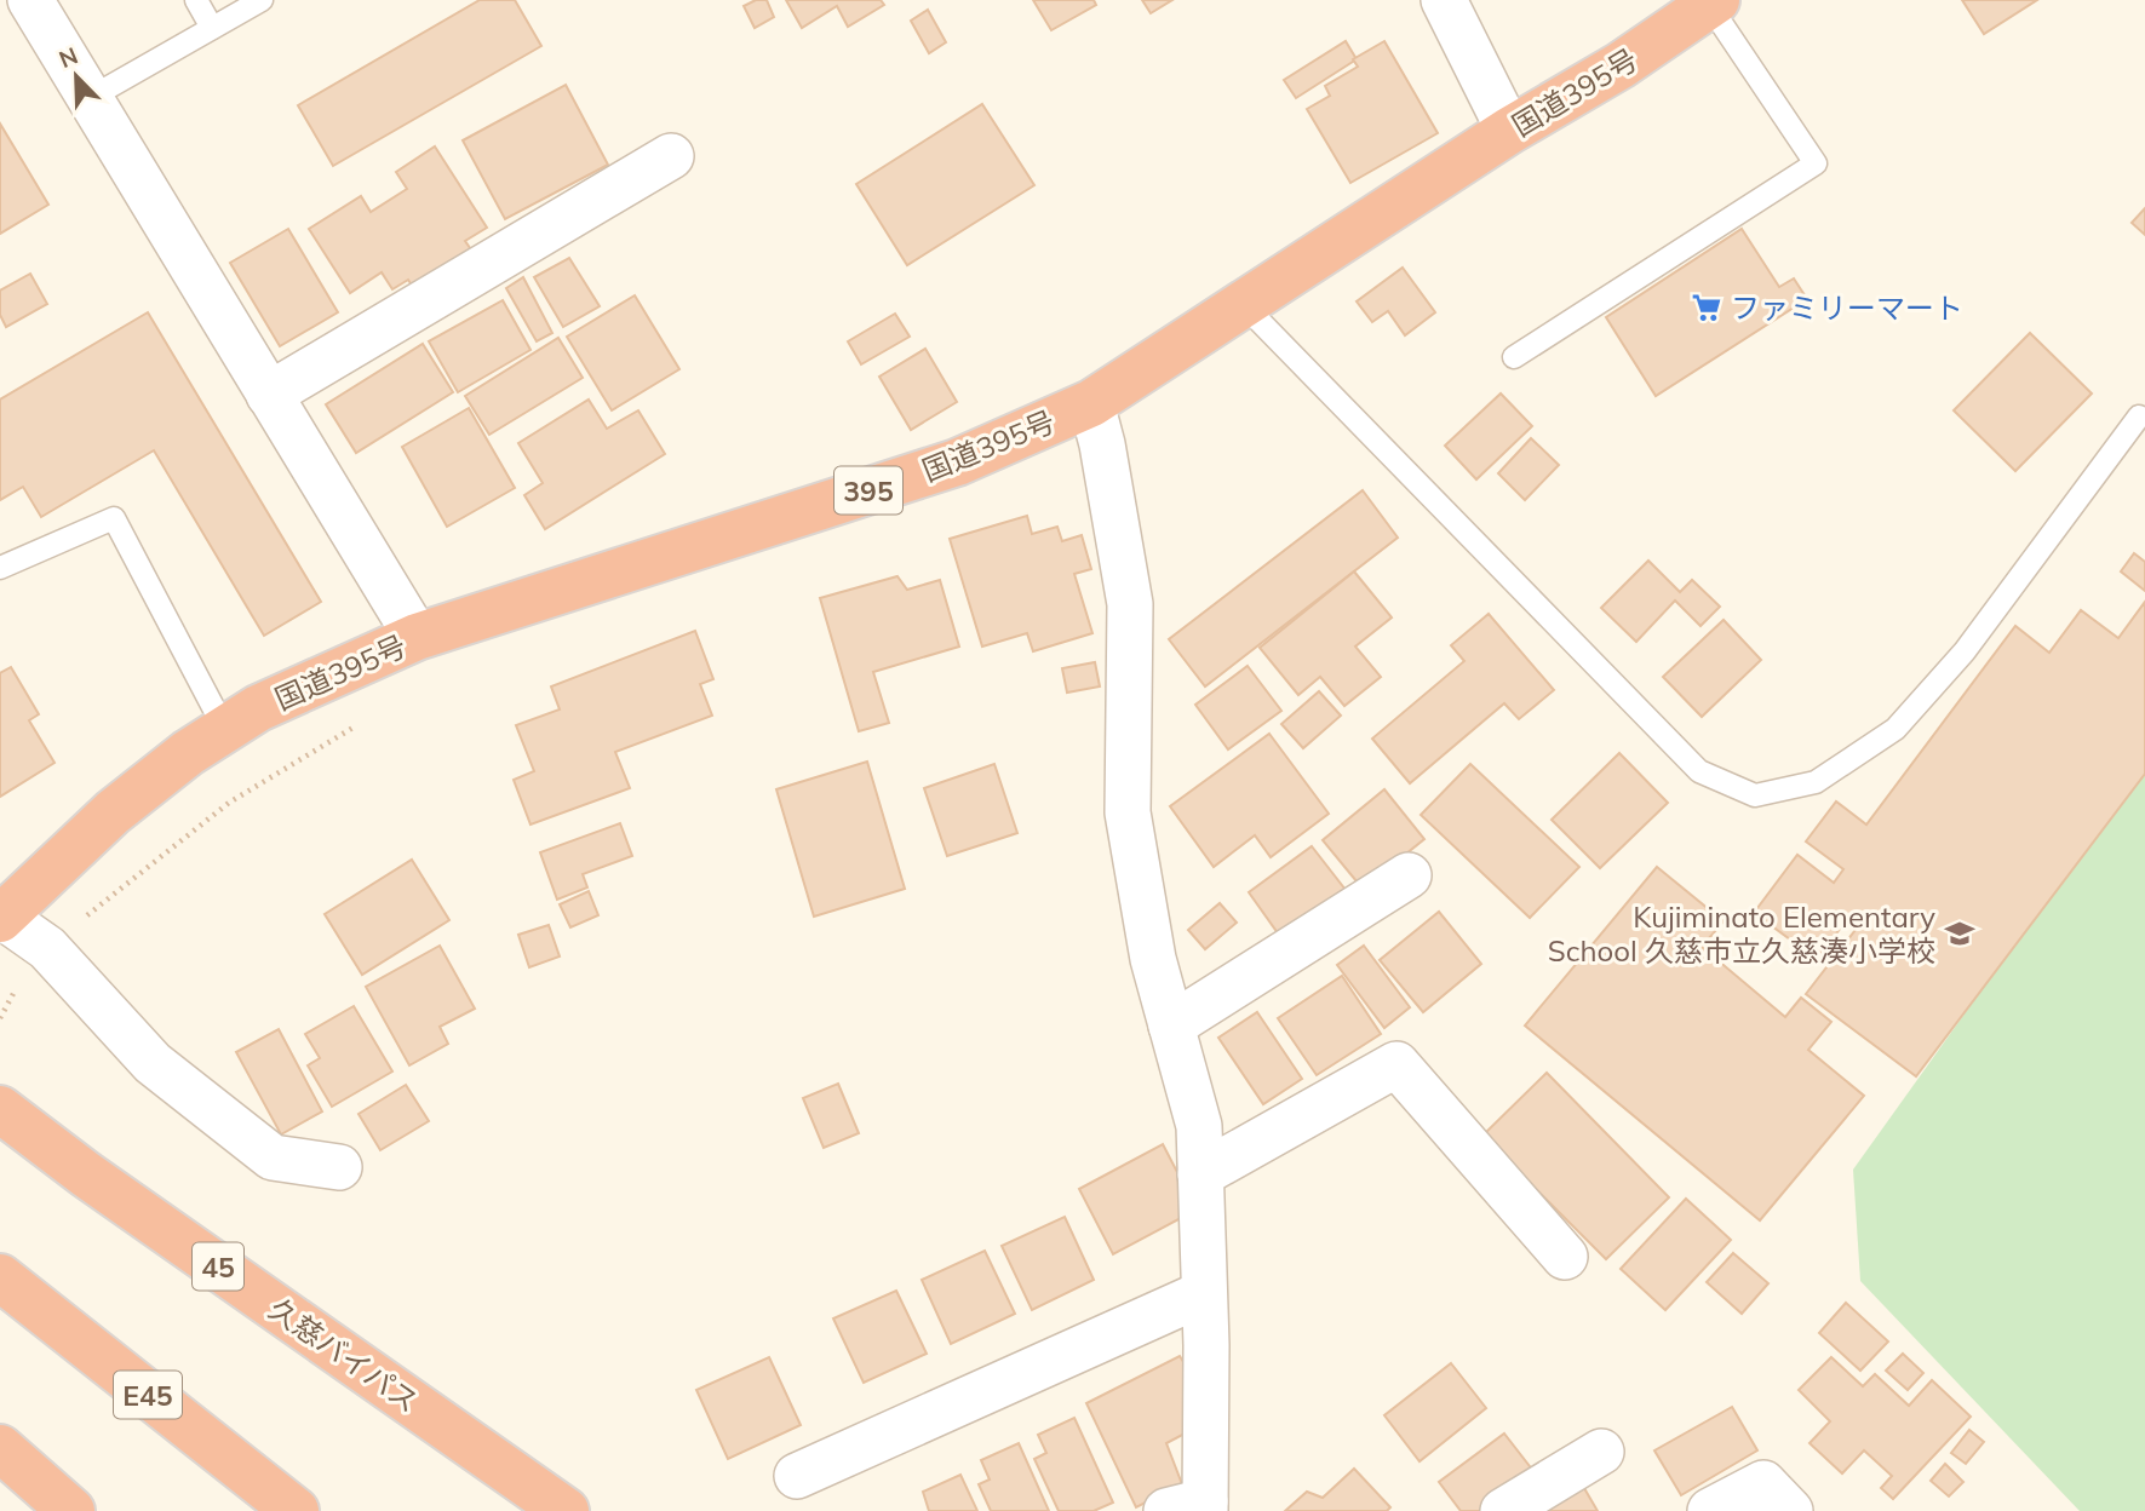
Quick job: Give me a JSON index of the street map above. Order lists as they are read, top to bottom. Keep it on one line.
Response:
{"streets":{"highway":["国道395号","395","45","久慈バイパス","E45"]},"places":{"supermarket":["ファミリーマート"],"school or university":["Kujiminato Elementary School 久慈市立久慈湊小学校"]},"north":"top left"}
